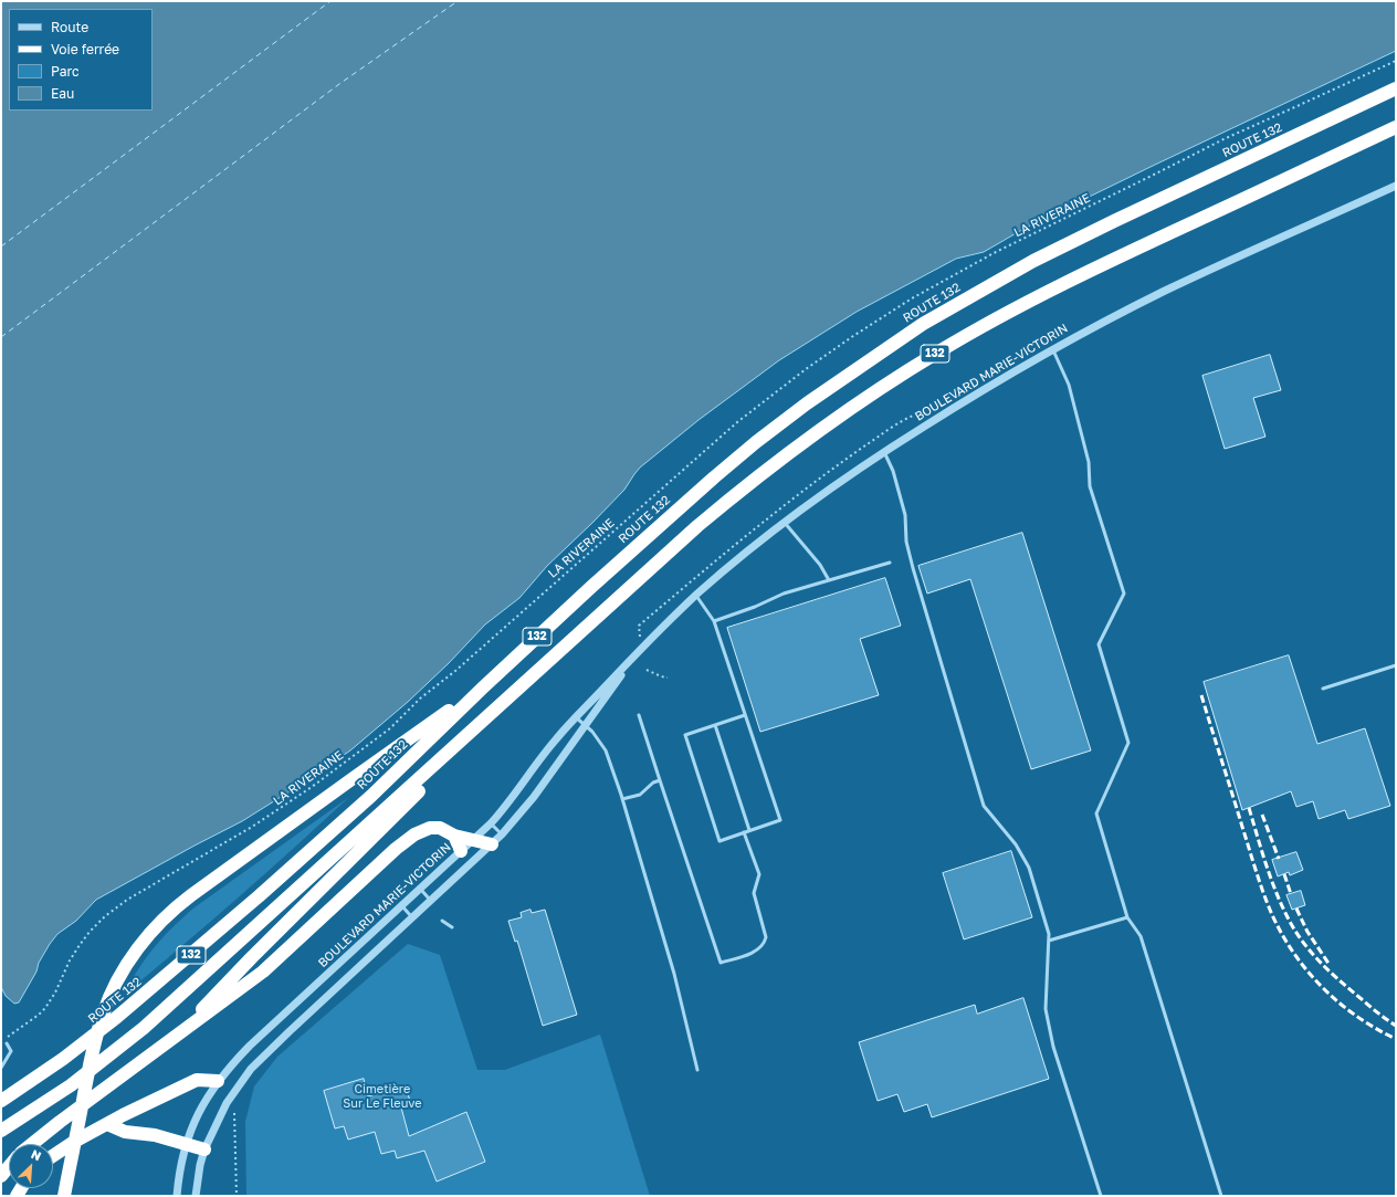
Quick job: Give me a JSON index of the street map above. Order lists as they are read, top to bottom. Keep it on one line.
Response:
{"streets":{"highway":["ROUTE 132","132"],"street":["BOULEVARD MARIE-VICTORIN"],"path":["LA RIVERAINE"]},"parks":["Cimetière Sur Le Fleuve"],"legend":["Route","Voie ferrée","Parc","Eau"],"north":"top right"}
